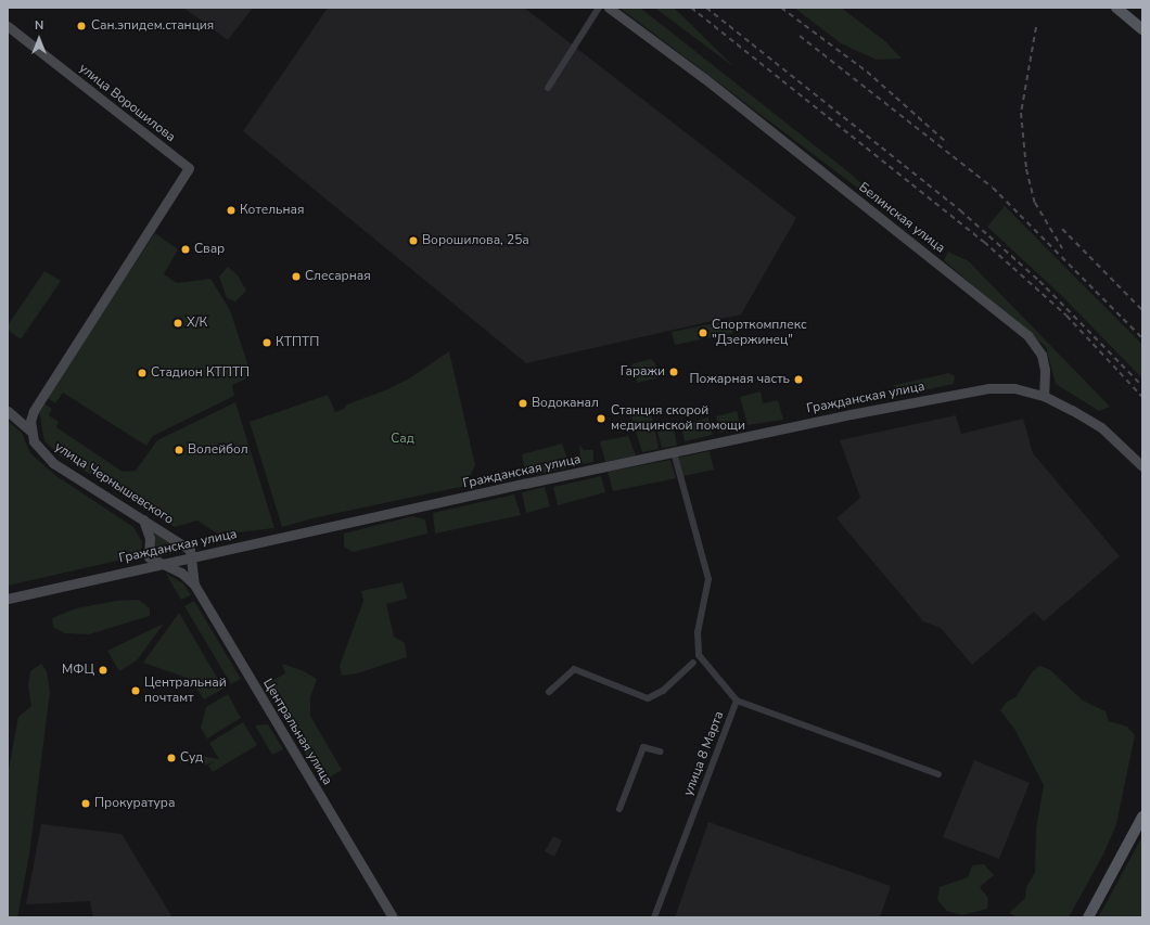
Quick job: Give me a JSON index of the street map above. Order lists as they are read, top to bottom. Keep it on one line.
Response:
{"streets":{"street":["улица Ворошилова","Белинская улица","Гражданская улица","улица Чернышевского","Центральная улица","улица 8 Марта"]},"crossings":[["улица Ворошилова","улица Чернышевского"],["Белинская улица","Гражданская улица"],["Гражданская улица","улица Чернышевского"],["Гражданская улица","Центральная улица"],["улица Чернышевского","Центральная улица"]],"parks":["Сад"],"places":["Сан.эпидем.станция","Котельная","Ворошилова, 25а","Свар","Слесарная","Х/К","Спорткомплекс \"Дзержинец\"","КТПТП","Гаражи","Стадион КТПТП","Пожарная часть","Водоканал","Станция скорой медицинской помощи","Волейбол","МФЦ","Центральнай почтамт","Суд","Прокуратура"],"north":"top"}
